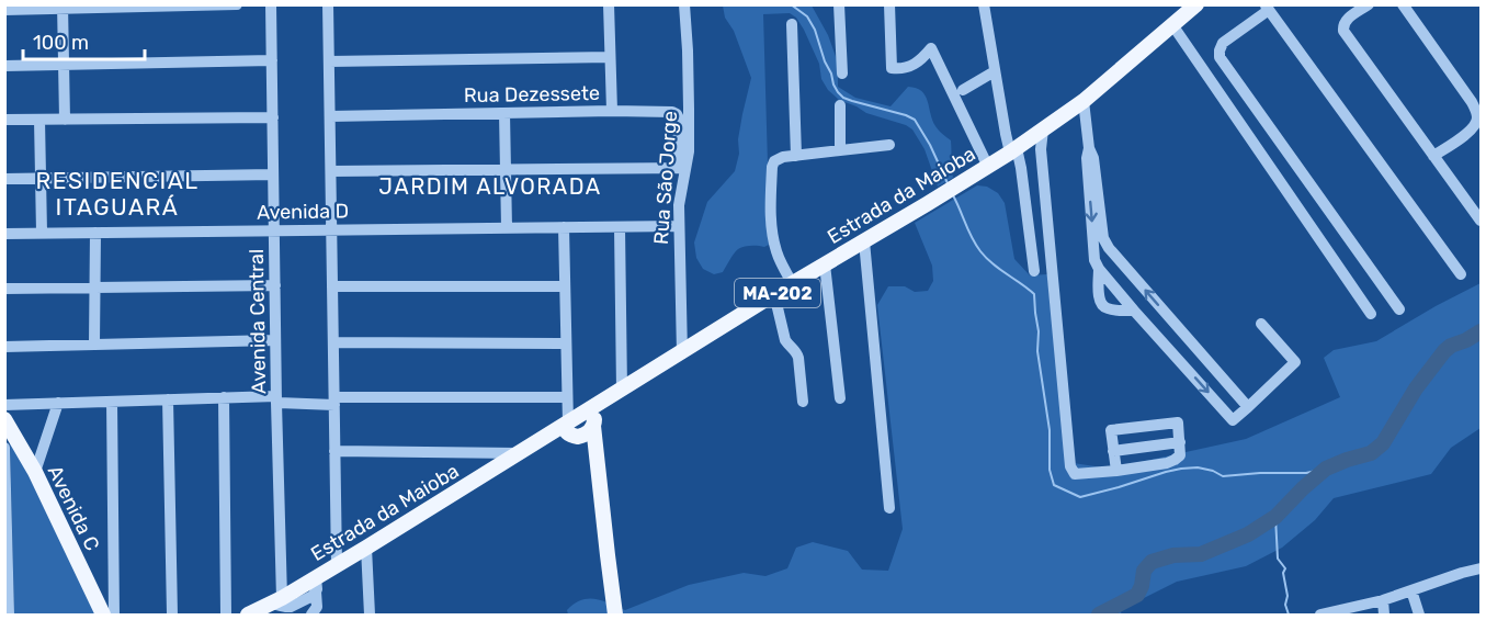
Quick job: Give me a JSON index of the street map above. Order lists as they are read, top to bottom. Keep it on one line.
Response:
{"streets":{"main road":["Estrada da Maioba","MA-202","Avenida C"],"street":["Rua Dezessete","Rua São Jorge","Avenida D","Avenida Central"]},"crossings":[["Rua Dezessete","Rua São Jorge"],["Rua São Jorge","Estrada da Maioba"],["Rua São Jorge","Avenida D"],["Estrada da Maioba","MA-202"],["Estrada da Maioba","Avenida Central"],["Avenida D","Avenida Central"]],"districts":["RESIDENCIAL ITAGUARÁ","JARDIM ALVORADA"],"scale_bar":"100 m"}
